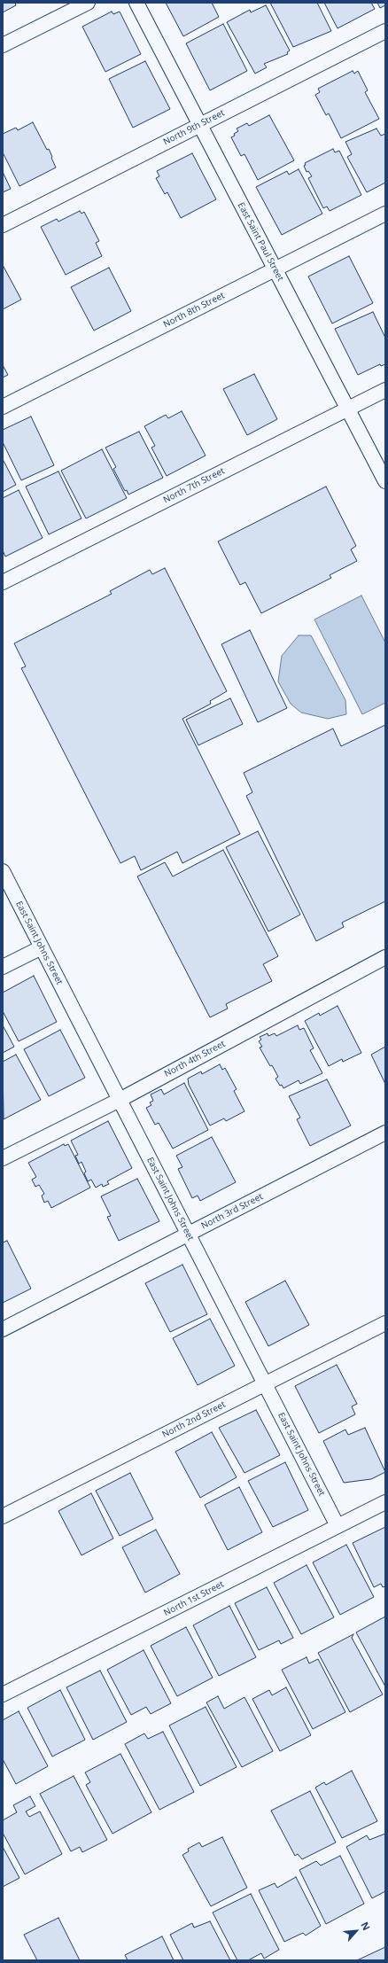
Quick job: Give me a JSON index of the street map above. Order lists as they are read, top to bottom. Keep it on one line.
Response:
{"streets":{"lane":["North 9th Street","East Saint Paul Street","North 8th Street","North 7th Street","East Saint Johns Street","North 4th Street","North 3rd Street","North 2nd Street","North 1st Street"]},"crossings":[["North 9th Street","East Saint Paul Street"],["East Saint Paul Street","North 8th Street"],["East Saint Paul Street","North 7th Street"],["East Saint Johns Street","North 4th Street"],["East Saint Johns Street","North 3rd Street"],["East Saint Johns Street","North 2nd Street"],["East Saint Johns Street","North 1st Street"]],"north":"top right"}
